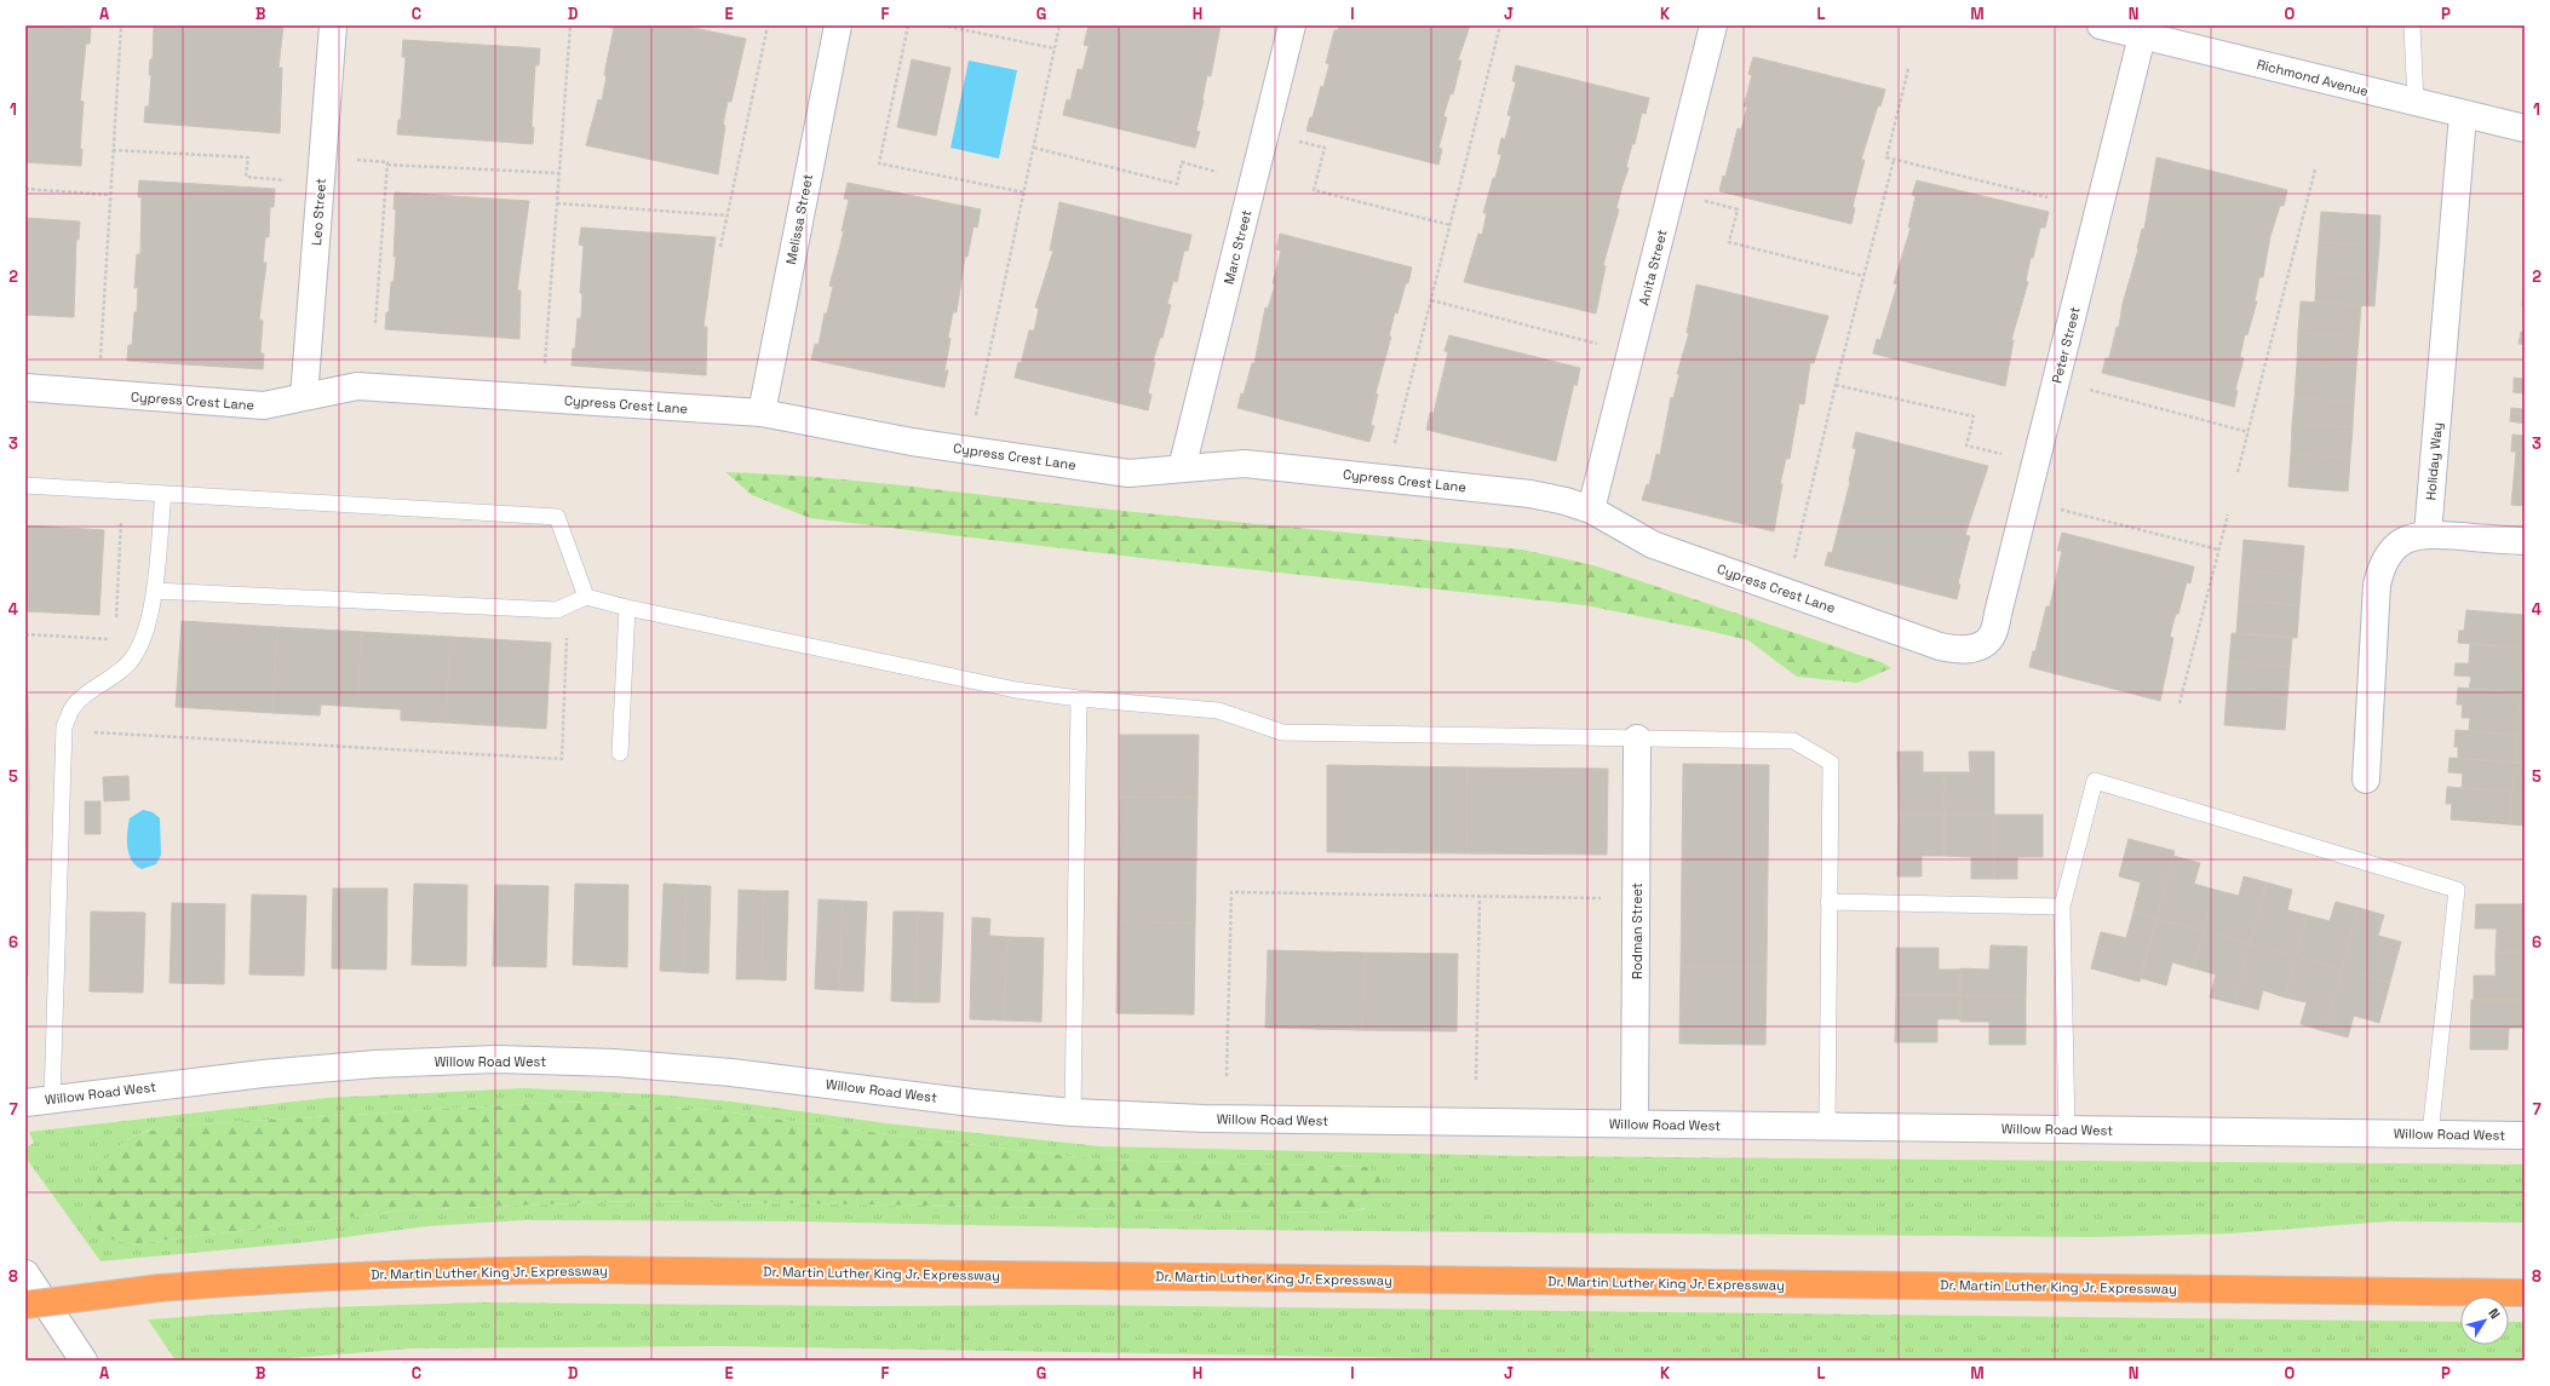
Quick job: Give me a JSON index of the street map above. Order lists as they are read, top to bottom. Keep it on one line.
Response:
{"streets":{"highway":["Dr. Martin Luther King Jr. Expressway"],"street":["Richmond Avenue","Leo Street","Melissa Street","Marc Street","Anita Street","Peter Street","Cypress Crest Lane","Holiday Way","Rodman Street","Willow Road West"]},"crossings":[["Richmond Avenue","Peter Street"],["Richmond Avenue","Holiday Way"],["Leo Street","Cypress Crest Lane"],["Melissa Street","Cypress Crest Lane"],["Marc Street","Cypress Crest Lane"],["Anita Street","Cypress Crest Lane"],["Peter Street","Cypress Crest Lane"],["Rodman Street","Willow Road West"]],"north":"top right","grid":{"columns":["A","B","C","D","E","F","G","H","I","J","K","L","M","N","O","P"],"rows":["1","2","3","4","5","6","7","8"]}}
